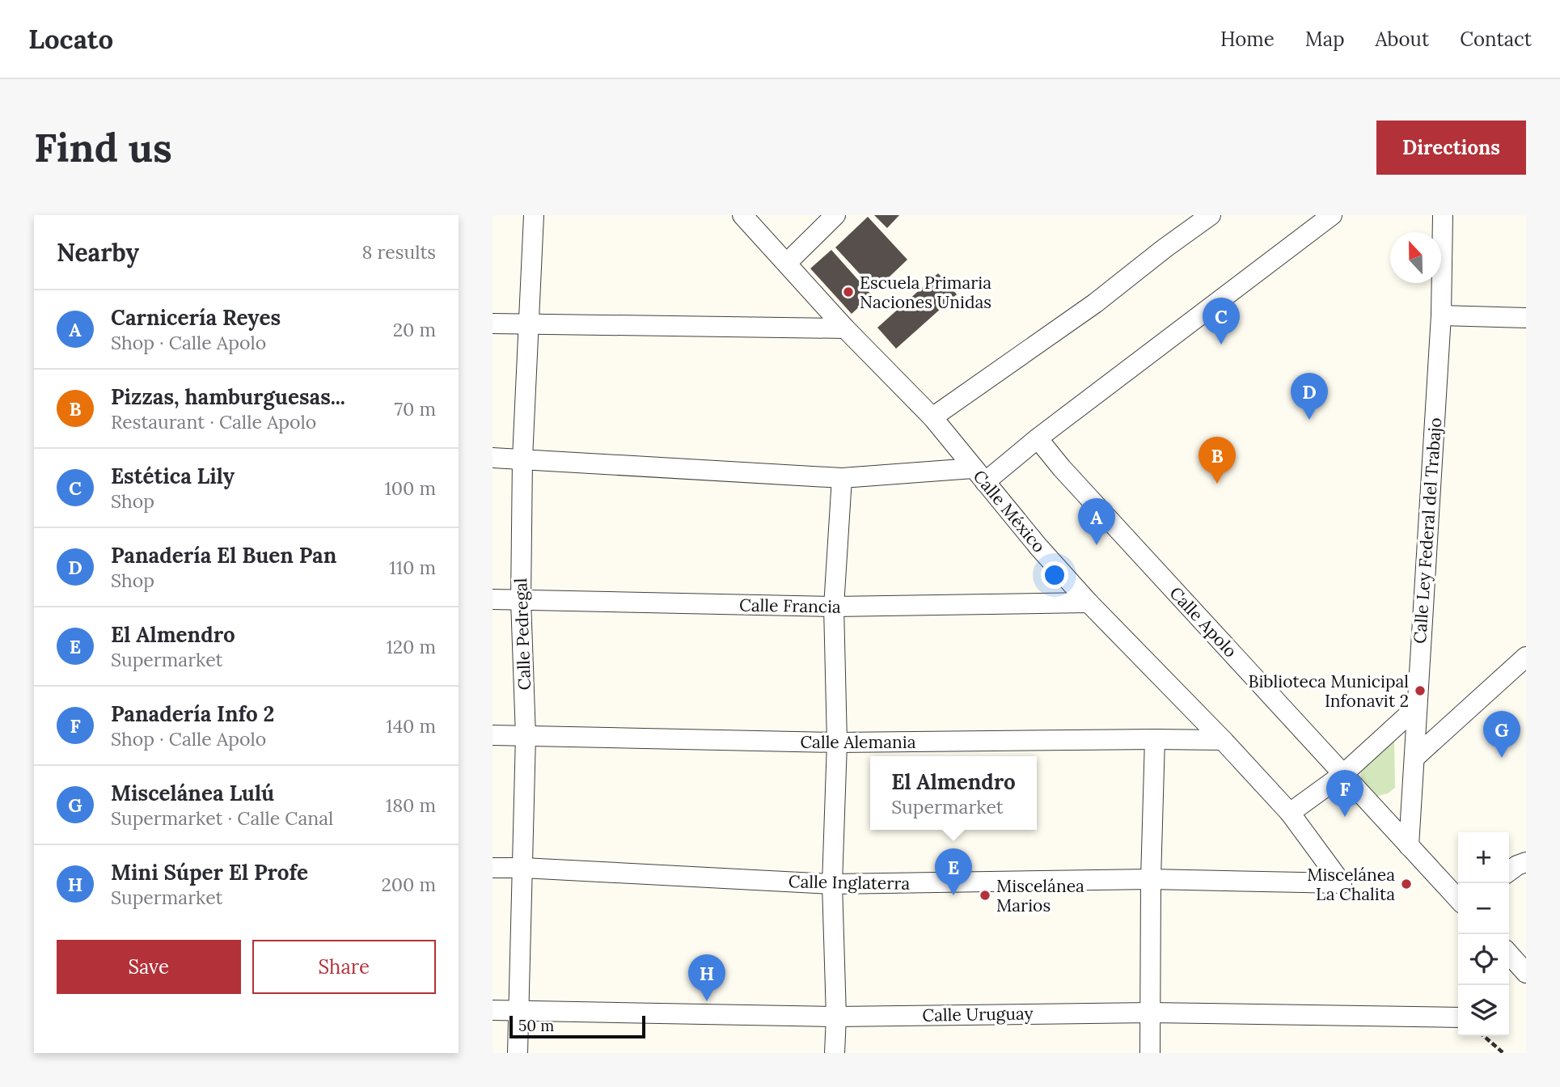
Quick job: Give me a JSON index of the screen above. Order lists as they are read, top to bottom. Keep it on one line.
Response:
{"streets":{"street":["Calle México","Calle Ley Federal del Trabajo","Calle Francia","Calle Apolo","Calle Pedregal","Calle Alemania","Calle Inglaterra","Calle Uruguay"]},"crossings":[["Calle México","Calle Francia"],["Calle México","Calle Alemania"],["Calle México","Calle Inglaterra"],["Calle Ley Federal del Trabajo","Calle Apolo"],["Calle Francia","Calle Pedregal"],["Calle Pedregal","Calle Alemania"],["Calle Pedregal","Calle Inglaterra"],["Calle Pedregal","Calle Uruguay"]],"places":["Escuela Primaria Naciones Unidas","Biblioteca Municipal Infonavit 2","Miscelánea La Chalita","Miscelánea Marios"],"scale_bar":"50 m","north":"top","page":{"header":"Locato","nav":["Home","Map","About","Contact"],"buttons":["Directions",["Save","Share"]],"title":"Find us","heading":["Nearby","8 results"],"list":[{"mark":"A","name":"Carnicería Reyes","note":"Shop · Calle Apolo","value":"20 m"},{"mark":"B","name":"Pizzas, hamburguesas...","note":"Restaurant · Calle Apolo","value":"70 m"},{"mark":"C","name":"Estética Lily","note":"Shop","value":"100 m"},{"mark":"D","name":"Panadería El Buen Pan","note":"Shop","value":"110 m"},{"mark":"E","name":"El Almendro","note":"Supermarket","value":"120 m"},{"mark":"F","name":"Panadería Info 2","note":"Shop · Calle Apolo","value":"140 m"},{"mark":"G","name":"Miscelánea Lulú","note":"Supermarket · Calle Canal","value":"180 m"},{"mark":"H","name":"Mini Súper El Profe","note":"Supermarket","value":"200 m"}],"pins":["C","D","B","A","G","F","E","H"],"popup":["El Almendro","Supermarket"],"map_buttons":["+","−"],"scale":"50 m"}}
